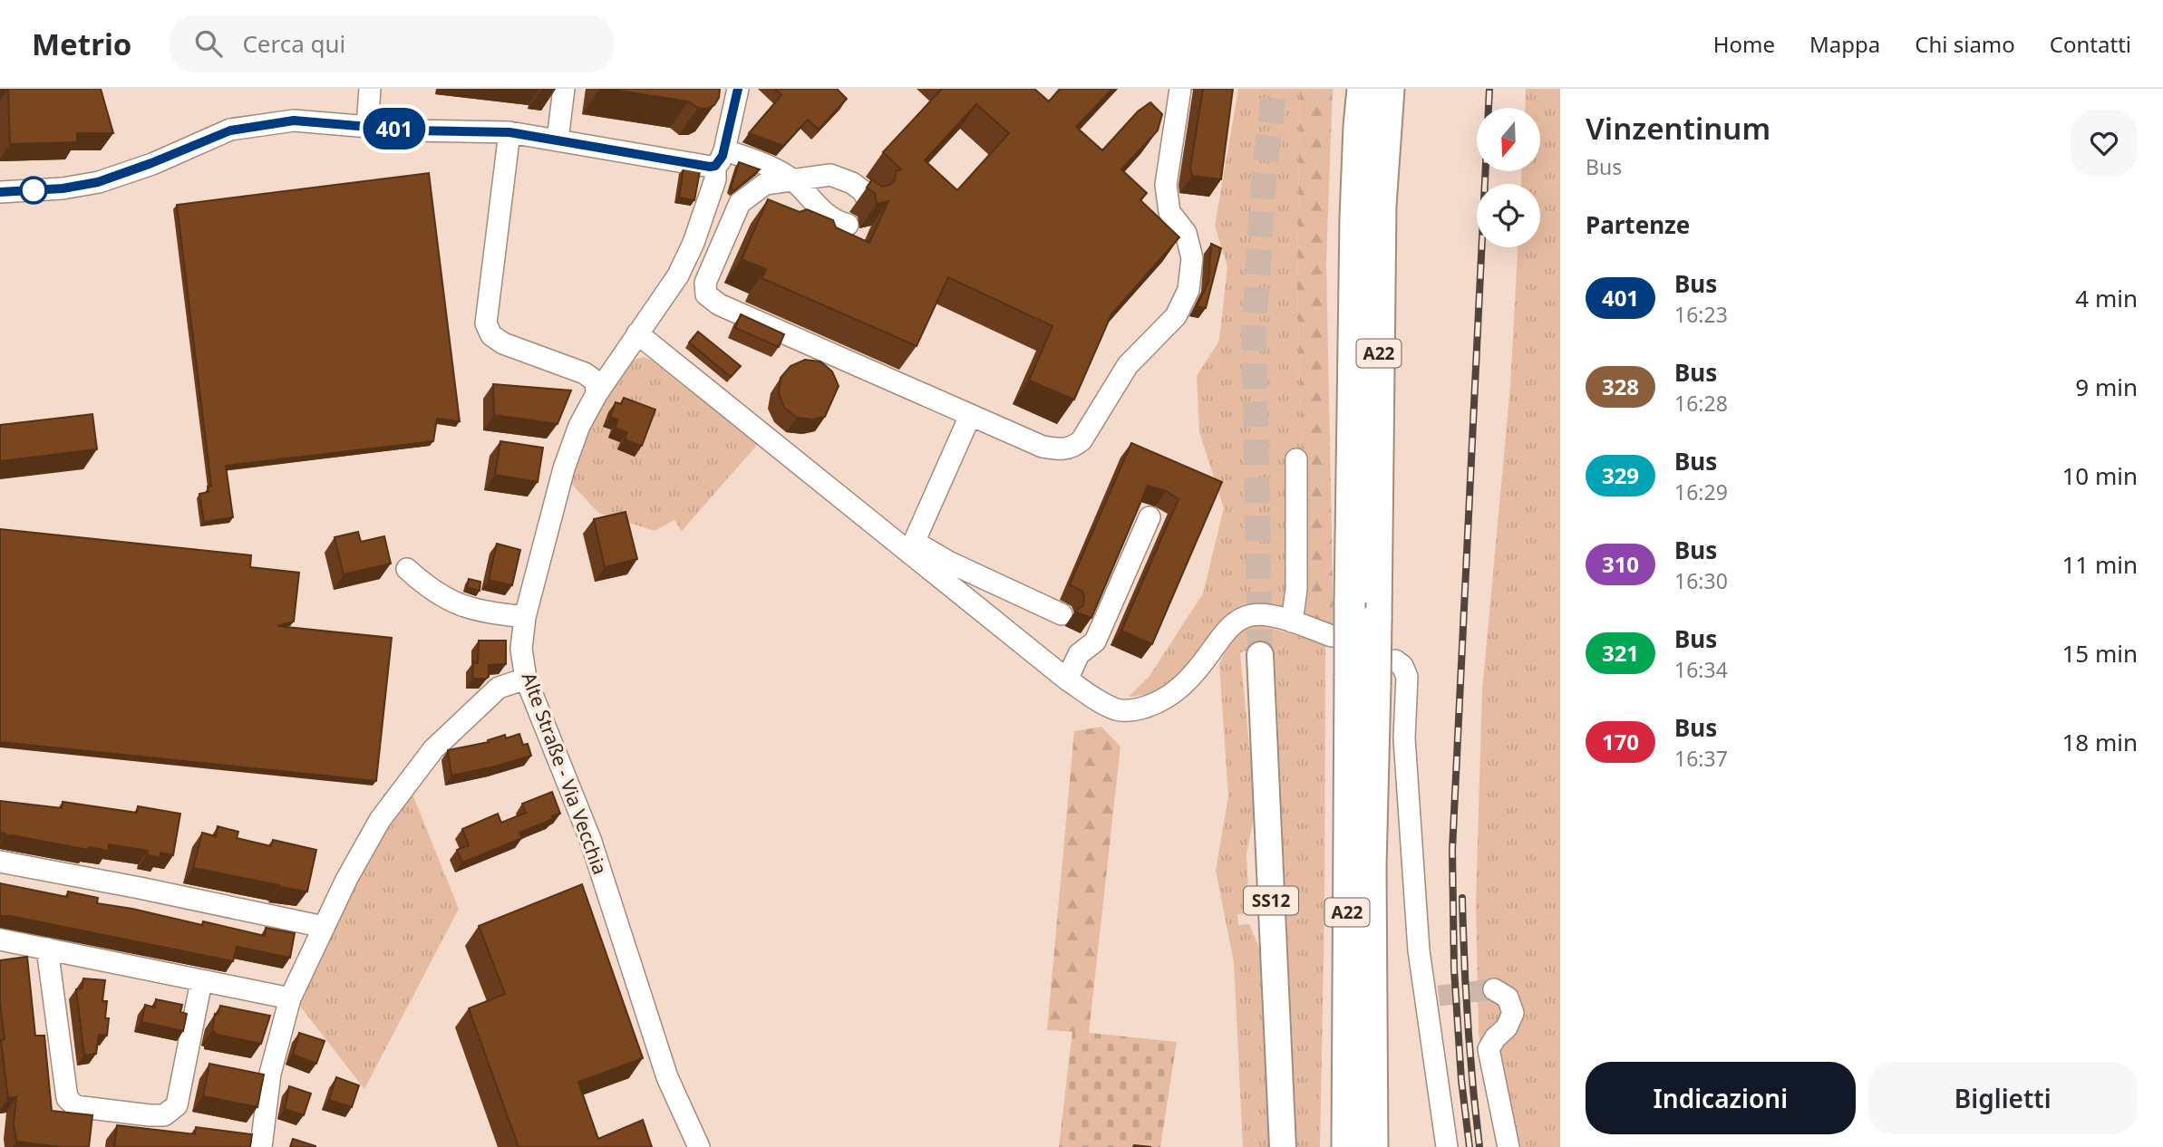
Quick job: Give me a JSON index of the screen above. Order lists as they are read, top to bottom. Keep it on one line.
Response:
{"streets":{"highway":["A22"],"main road":["SS12"],"street":["Alte Straße - Via Vecchia"]},"lines":["bus line 401"],"north":"bottom","page":{"header":"Metrio","search":"Cerca qui","nav":["Home","Mappa","Chi siamo","Contatti"],"on_map":"401","heading":[["Vinzentinum","Bus"],"Partenze"],"list":[{"mark":"401","name":"Bus","note":"16:23","value":"4 min"},{"mark":"328","name":"Bus","note":"16:28","value":"9 min"},{"mark":"329","name":"Bus","note":"16:29","value":"10 min"},{"mark":"310","name":"Bus","note":"16:30","value":"11 min"},{"mark":"321","name":"Bus","note":"16:34","value":"15 min"},{"mark":"170","name":"Bus","note":"16:37","value":"18 min"}],"buttons":["Indicazioni","Biglietti"]}}
